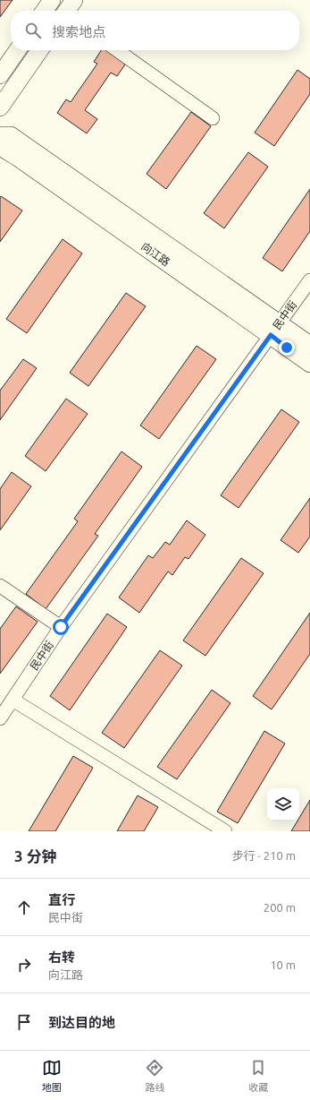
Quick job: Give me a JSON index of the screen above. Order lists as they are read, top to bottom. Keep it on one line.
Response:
{"streets":{"main road":["向江路"],"street":["民中街"]},"crossings":[["向江路","民中街"]],"page":{"search":"搜索地点","heading":["3 分钟","步行 · 210 m"],"list":[["直行","民中街","200 m"],["右转","向江路","10 m"],"到达目的地"],"nav":["地图","路线","收藏"]}}
